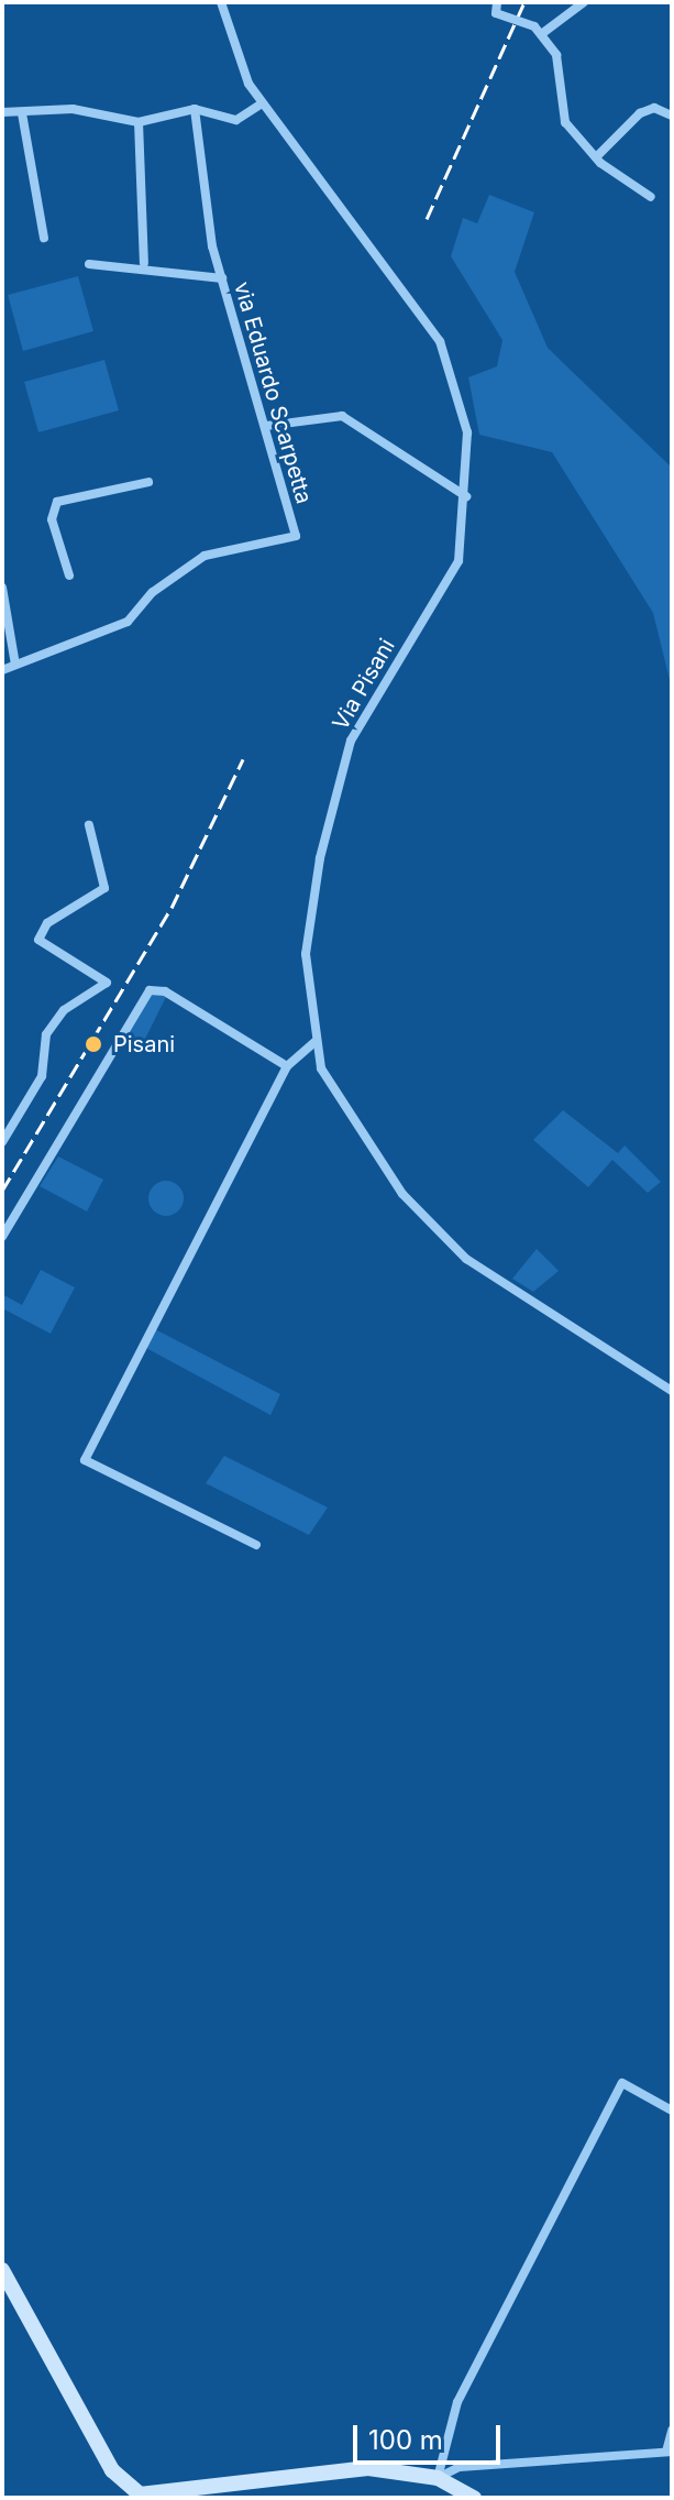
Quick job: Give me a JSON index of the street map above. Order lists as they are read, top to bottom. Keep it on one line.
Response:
{"streets":{"street":["via Eduardo Scarpetta","Via Pisani"]},"places":["Pisani"],"scale_bar":"100 m"}
